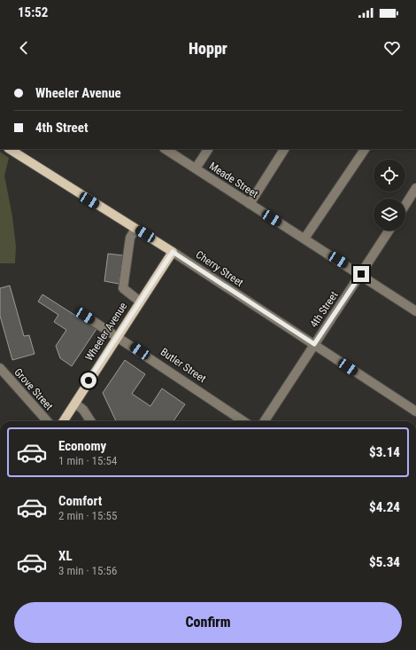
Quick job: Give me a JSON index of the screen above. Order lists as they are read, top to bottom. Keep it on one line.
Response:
{"streets":{"main road":["Cherry Street","Wheeler Avenue"],"street":["Meade Street","4th Street","Butler Street","Grove Street"]},"crossings":[["Meade Street","4th Street"],["Cherry Street","4th Street"],["Cherry Street","Wheeler Avenue"],["Wheeler Avenue","Butler Street"]],"page":{"status":"15:52","header":"Hoppr","banner":["Wheeler Avenue","4th Street"],"list":[{"name":"Economy","note":"1 min · 15:54","value":"$3.14"},{"name":"Comfort","note":"2 min · 15:55","value":"$4.24"},{"name":"XL","note":"3 min · 15:56","value":"$5.34"}],"buttons":"Confirm"}}
